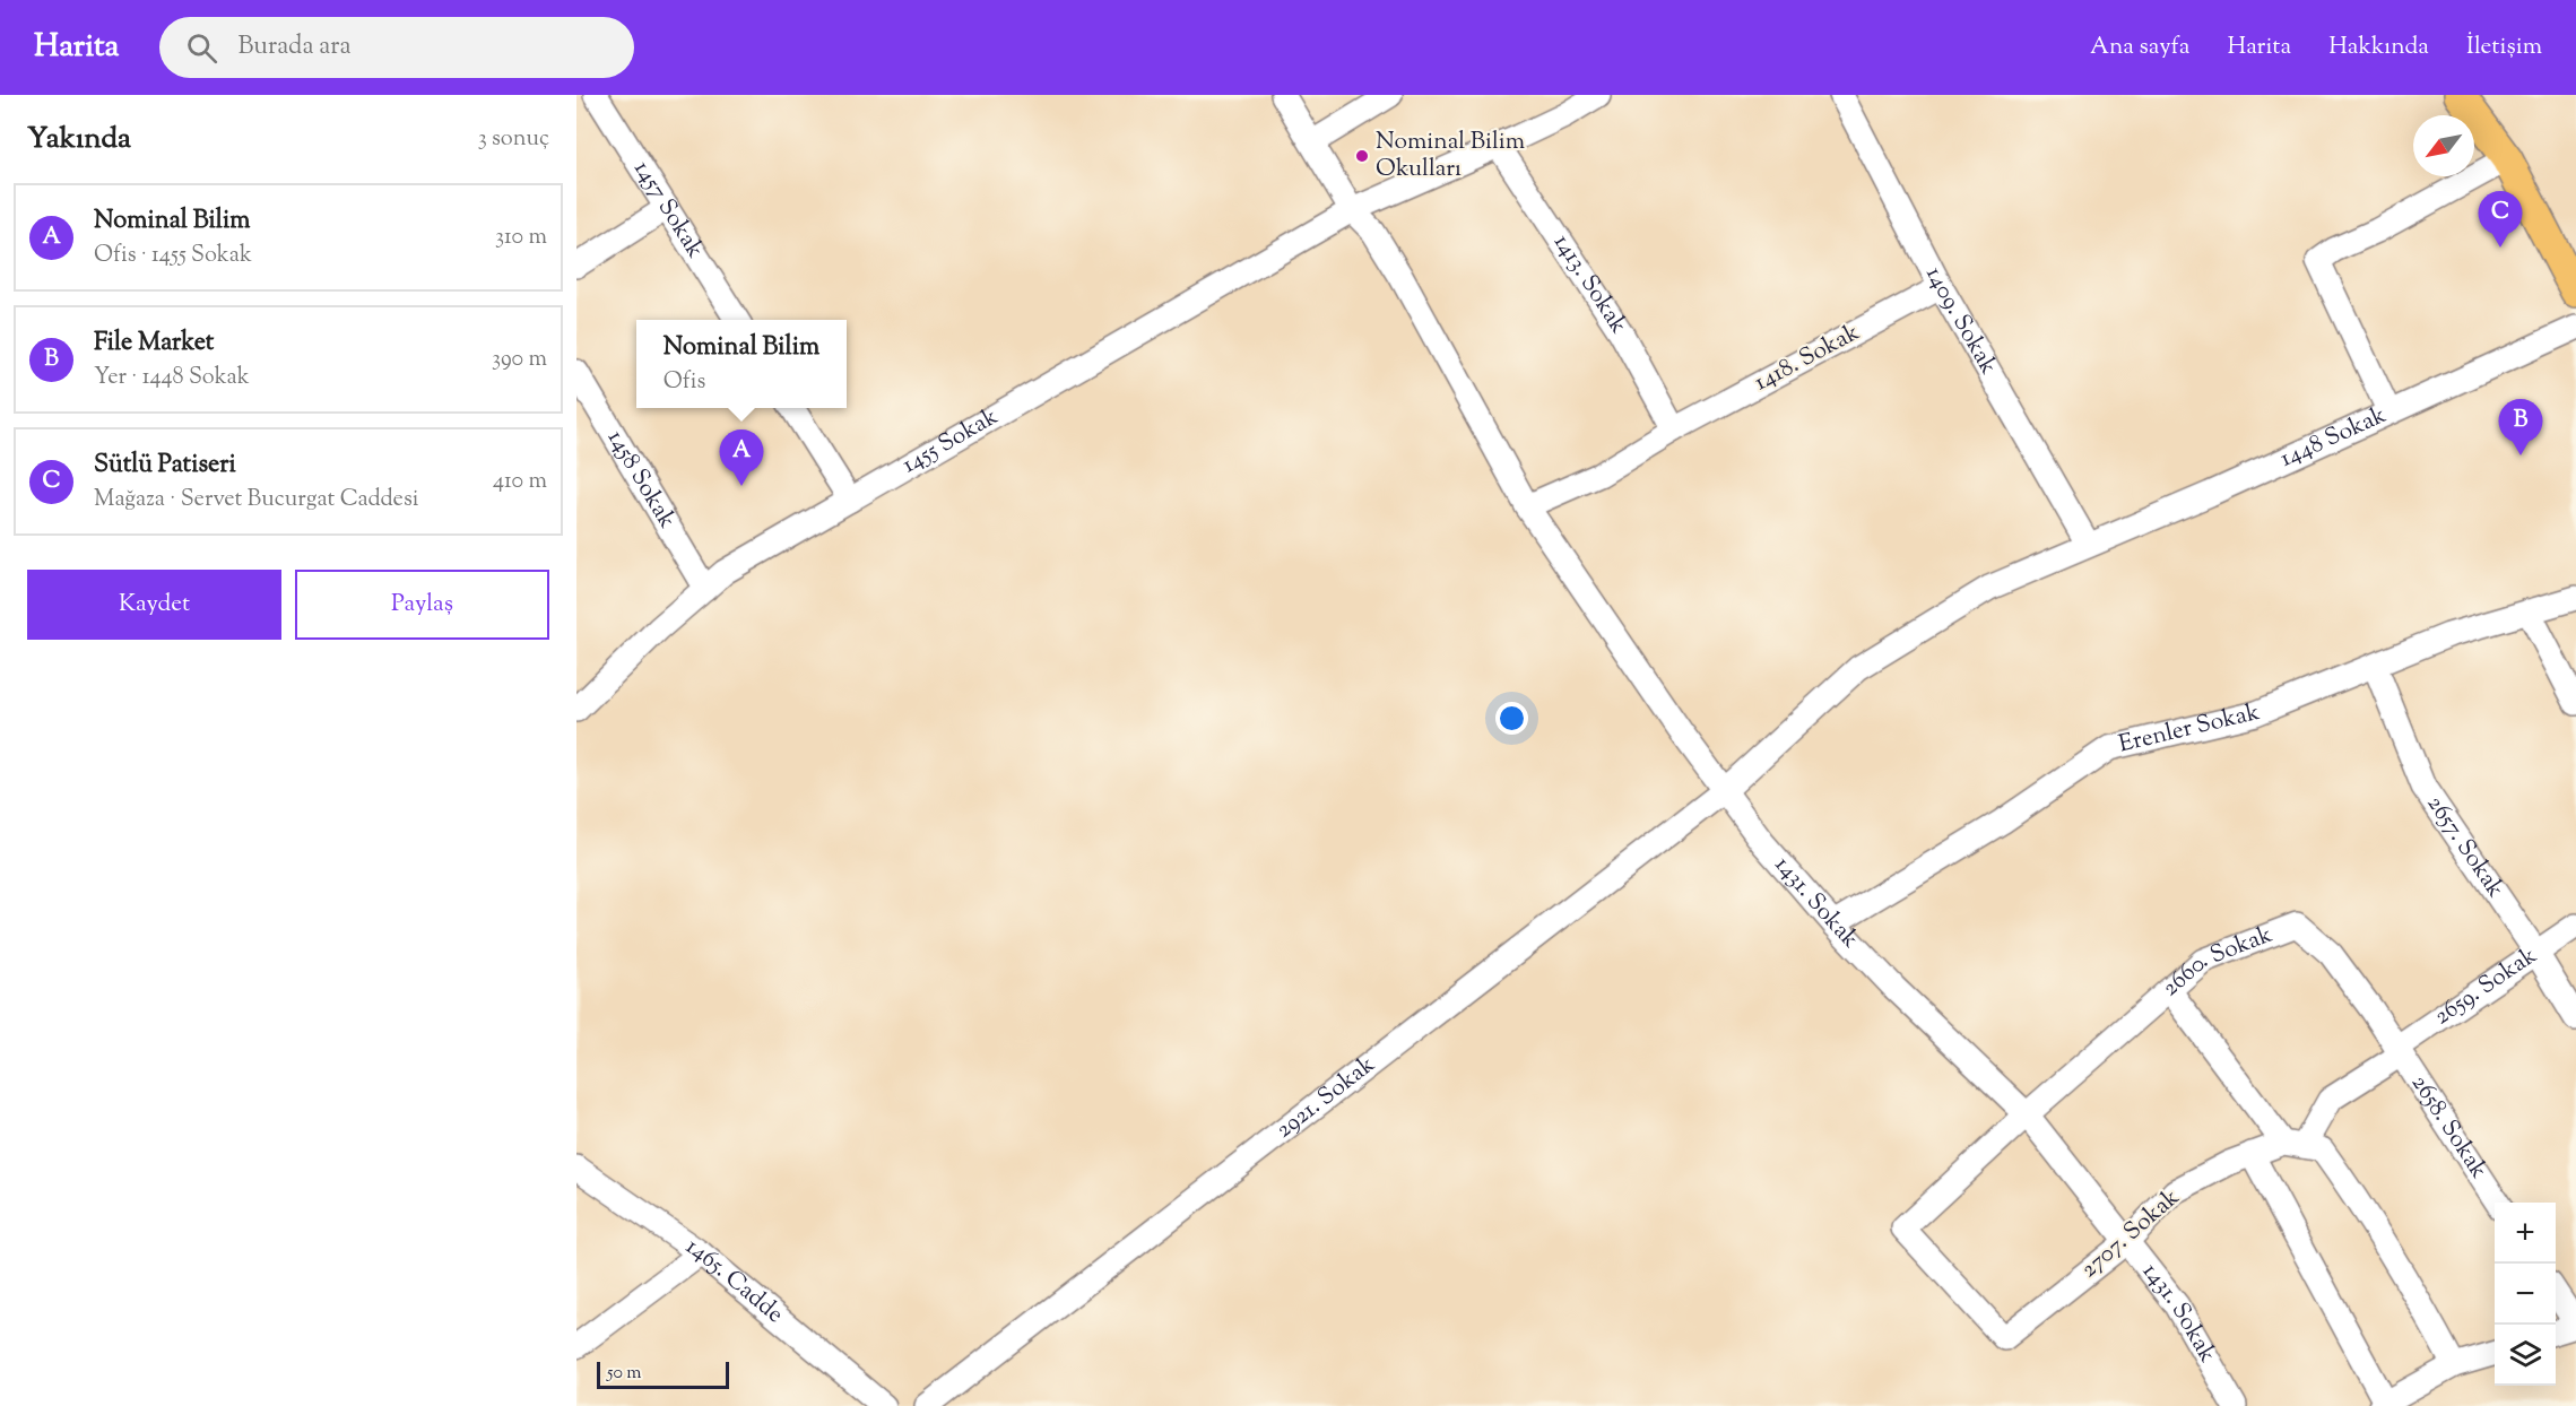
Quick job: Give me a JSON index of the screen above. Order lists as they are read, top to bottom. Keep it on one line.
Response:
{"streets":{"street":["1457 Sokak","1413. Sokak","1409. Sokak","1418. Sokak","1448 Sokak","1455 Sokak","1458 Sokak","Erenler Sokak","2657. Sokak","1431. Sokak","2660. Sokak","2659. Sokak","2921. Sokak","2658. Sokak","2707. Sokak","1465. Cadde"]},"crossings":[["1413. Sokak","1418. Sokak"],["1413. Sokak","1455 Sokak"],["1409. Sokak","1418. Sokak"],["1409. Sokak","1448 Sokak"],["1448 Sokak","1431. Sokak"],["1448 Sokak","2921. Sokak"],["1455 Sokak","1458 Sokak"],["1455 Sokak","1431. Sokak"],["Erenler Sokak","2657. Sokak"],["Erenler Sokak","1431. Sokak"],["2657. Sokak","2659. Sokak"],["1431. Sokak","2660. Sokak"],["1431. Sokak","2921. Sokak"],["1431. Sokak","2707. Sokak"],["2660. Sokak","2659. Sokak"],["2660. Sokak","2658. Sokak"],["2660. Sokak","2707. Sokak"],["2659. Sokak","2658. Sokak"],["2659. Sokak","2707. Sokak"]],"places":["Nominal Bilim Okulları"],"scale_bar":"50 m","north":"bottom left","page":{"header":"Harita","search":"Burada ara","nav":["Ana sayfa","Harita","Hakkında","İletişim"],"heading":["Yakında","3 sonuç"],"list":[{"mark":"A","name":"Nominal Bilim","note":"Ofis · 1455 Sokak","value":"310 m"},{"mark":"B","name":"File Market","note":"Yer · 1448 Sokak","value":"390 m"},{"mark":"C","name":"Sütlü Patiseri","note":"Mağaza · Servet Bucurgat Caddesi","value":"410 m"}],"pins":["C","B","A"],"popup":["Nominal Bilim","Ofis"],"buttons":["Kaydet","Paylaş"],"map_buttons":["+","−"],"scale":"50 m"}}
